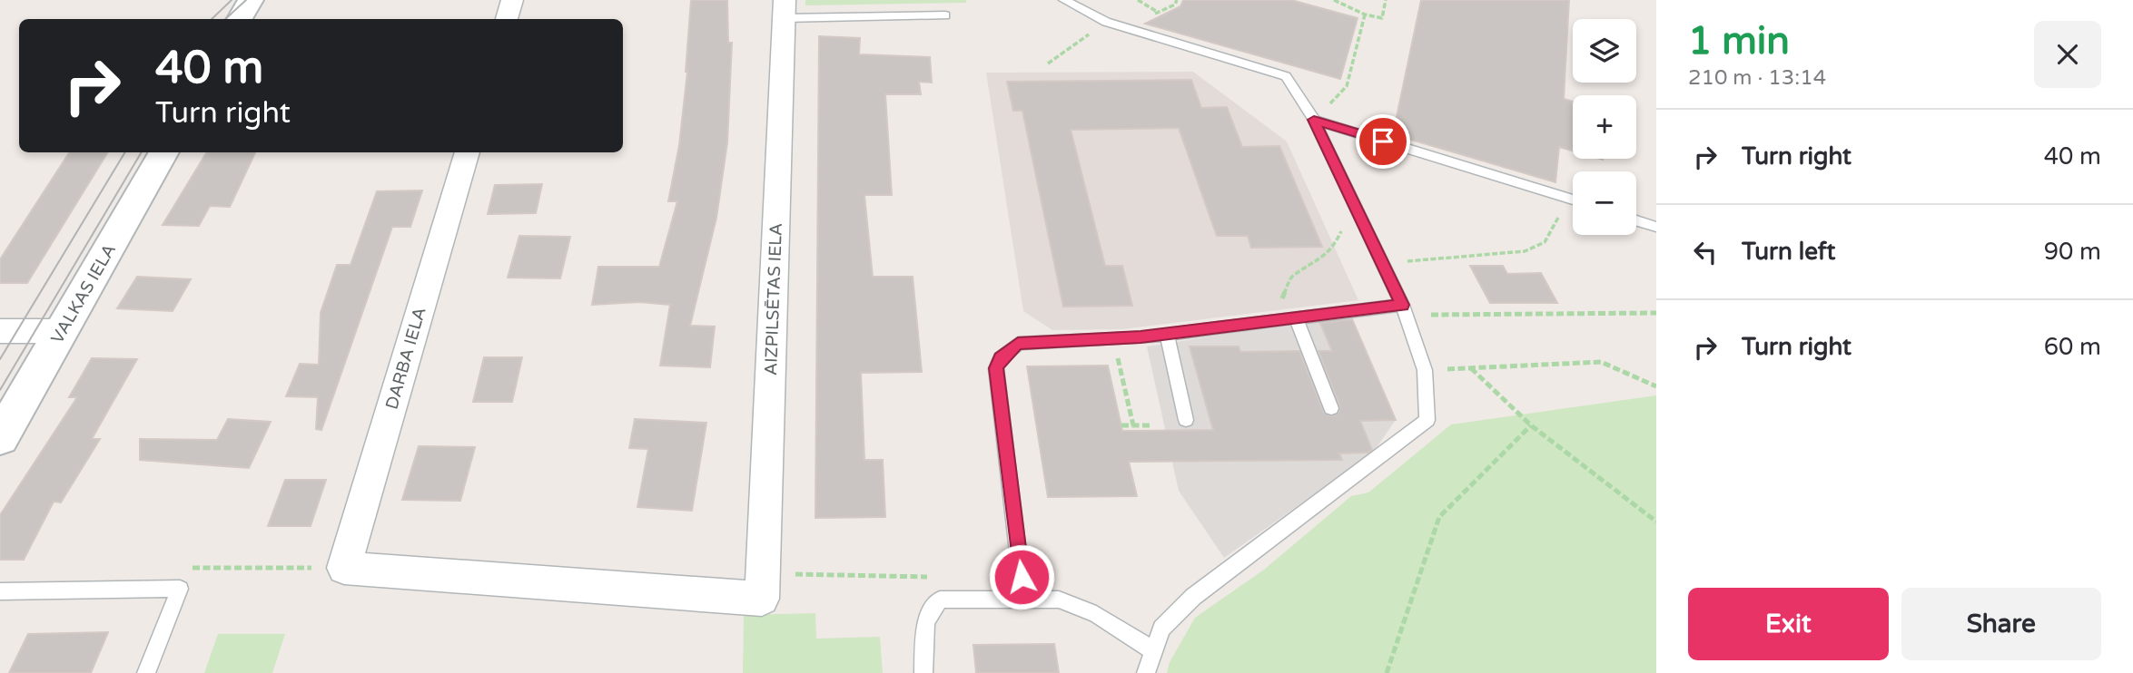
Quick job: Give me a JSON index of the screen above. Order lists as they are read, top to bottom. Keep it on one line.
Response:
{"streets":{"street":["VALKAS IELA","AIZPILSĒTAS IELA","DARBA IELA"]},"crossings":[["AIZPILSĒTAS IELA","DARBA IELA"]],"page":{"heading":["1 min","210 m · 13:14"],"map_buttons":["+","−"],"turn":["40 m","Turn right"],"list":[{"name":"Turn right","value":"40 m"},{"name":"Turn left","value":"90 m"},{"name":"Turn right","value":"60 m"}],"buttons":["Exit","Share"]}}
